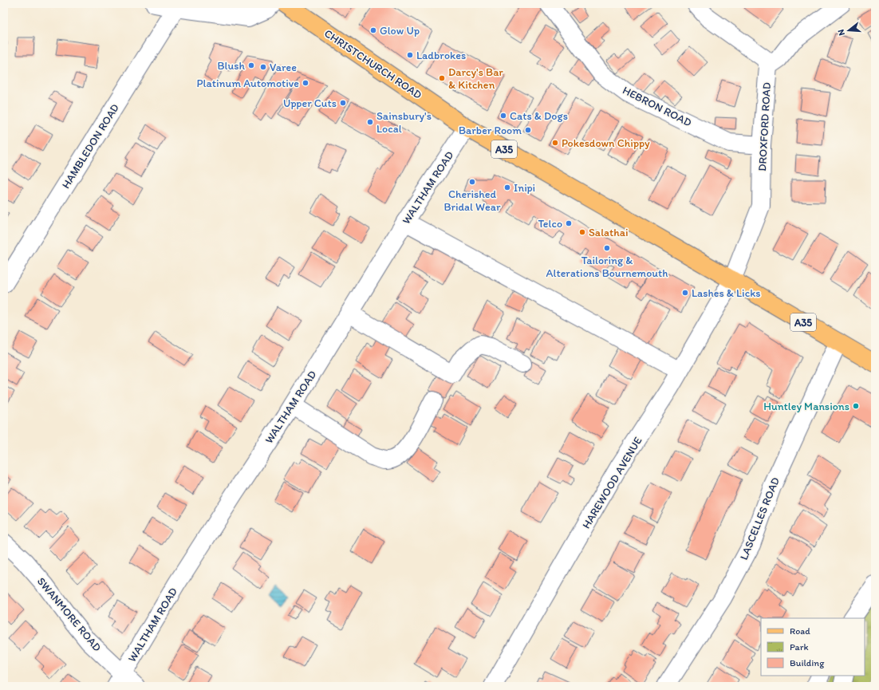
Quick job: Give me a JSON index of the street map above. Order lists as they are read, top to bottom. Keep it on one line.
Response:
{"streets":{"main road":["CHRISTCHURCH ROAD","A35"],"street":["HEBRON ROAD","DROXFORD ROAD","HAMBLEDON ROAD","WALTHAM ROAD","HAREWOOD AVENUE","LASCELLES ROAD","SWANMORE ROAD"]},"crossings":[["CHRISTCHURCH ROAD","DROXFORD ROAD"],["CHRISTCHURCH ROAD","WALTHAM ROAD"],["CHRISTCHURCH ROAD","HAREWOOD AVENUE"],["CHRISTCHURCH ROAD","LASCELLES ROAD"],["HEBRON ROAD","DROXFORD ROAD"],["DROXFORD ROAD","HAREWOOD AVENUE"],["WALTHAM ROAD","SWANMORE ROAD"]],"places":["Glow Up","Ladbrokes","Blush","Varee","Darcy's Bar & Kitchen","Platinum Automotive","Upper Cuts","Cats & Dogs","Sainsbury's Local","Barber Room","Pokesdown Chippy","Cherished Bridal Wear","Inipi","Telco","Salathai","Tailoring & Alterations Bournemouth","Lashes & Licks","Huntley Mansions"],"legend":["Road","Park","Building"],"north":"left"}
